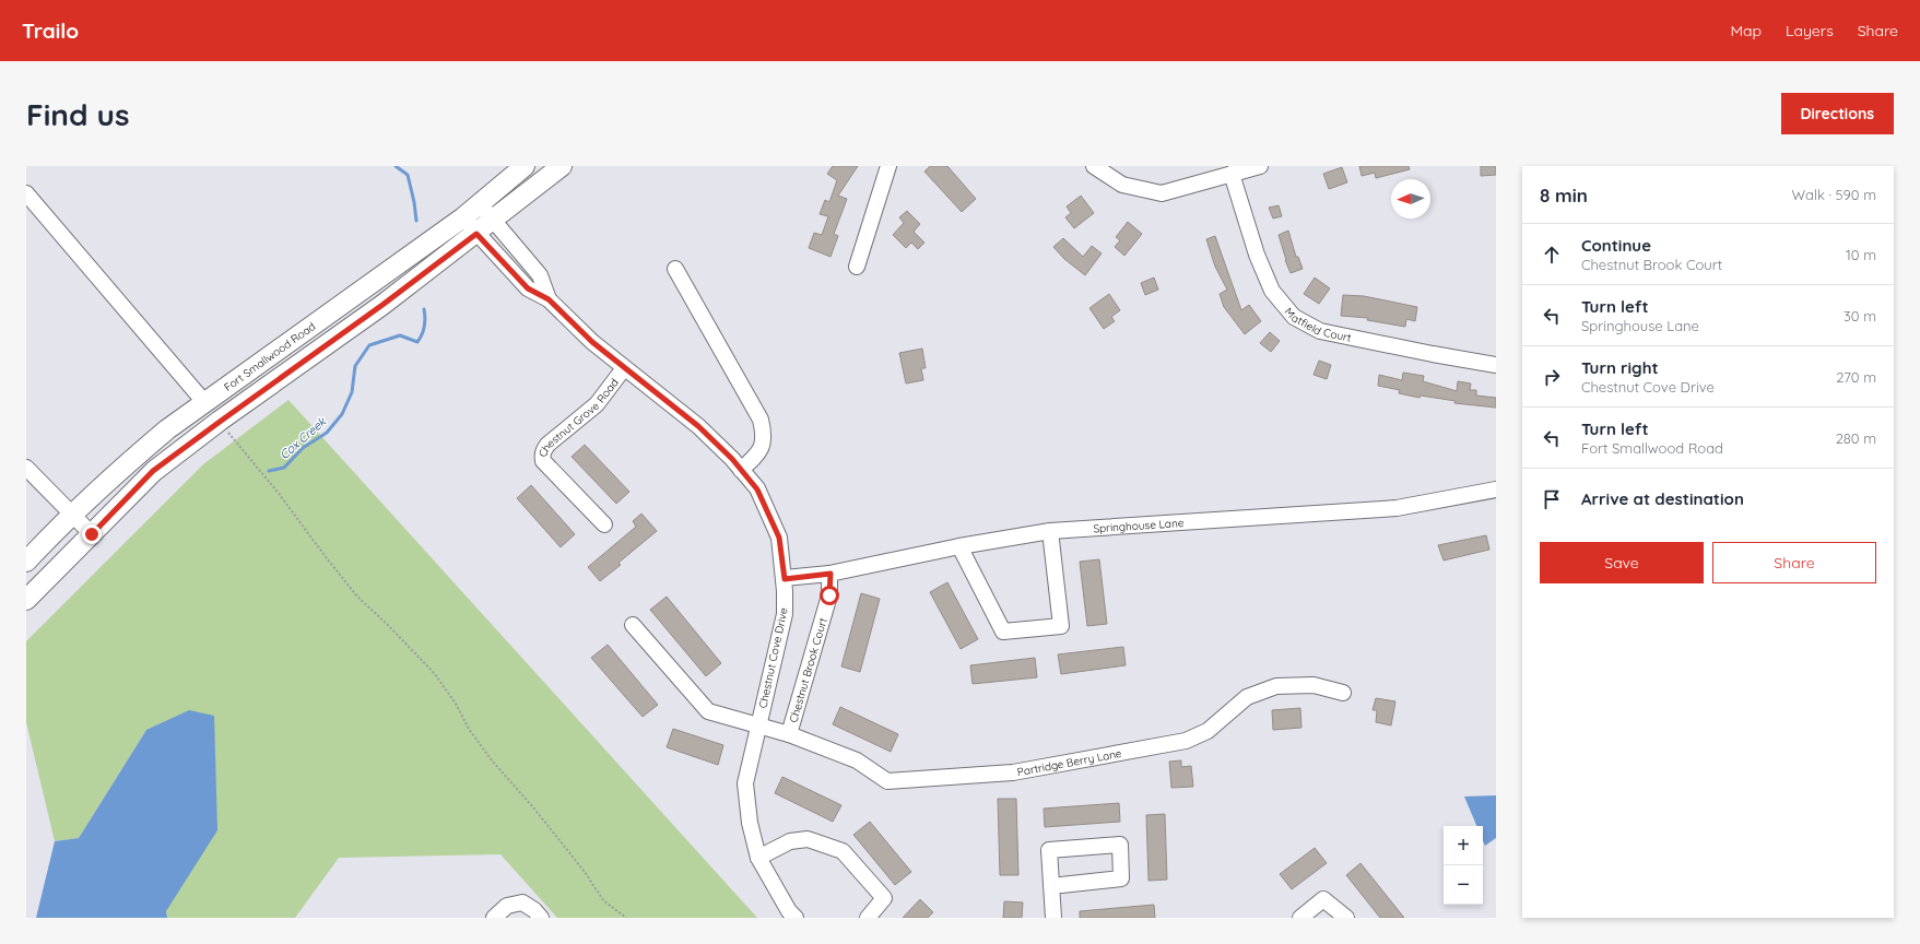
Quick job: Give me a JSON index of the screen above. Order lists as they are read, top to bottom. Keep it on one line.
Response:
{"streets":{"main road":["Fort Smallwood Road"],"street":["Matfield Court","Chestnut Grove Road","Springhouse Lane","Chestnut Cove Drive","Chestnut Brook Court","Partridge Berry Lane"]},"crossings":[["Fort Smallwood Road","Chestnut Cove Drive"],["Chestnut Grove Road","Chestnut Cove Drive"],["Springhouse Lane","Chestnut Cove Drive"],["Springhouse Lane","Chestnut Brook Court"],["Chestnut Cove Drive","Chestnut Brook Court"],["Chestnut Brook Court","Partridge Berry Lane"]],"water":["Cox Creek"],"north":"left","page":{"header":"Trailo","nav":["Map","Layers","Share"],"buttons":["Directions",["Save","Share"]],"title":"Find us","heading":["8 min","Walk · 590 m"],"list":[["Continue","Chestnut Brook Court","10 m"],["Turn left","Springhouse Lane","30 m"],["Turn right","Chestnut Cove Drive","270 m"],["Turn left","Fort Smallwood Road","280 m"],"Arrive at destination"],"map_buttons":["+","−"]}}
